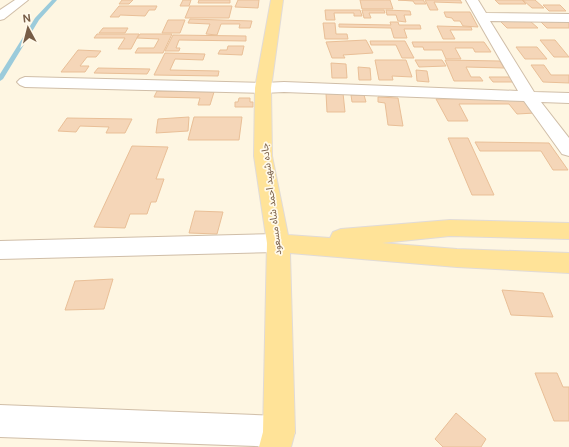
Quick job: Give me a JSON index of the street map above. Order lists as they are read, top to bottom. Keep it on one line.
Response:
{"streets":{"main road":["جاده شهيد احمد شاه مسعود"]},"north":"top"}
